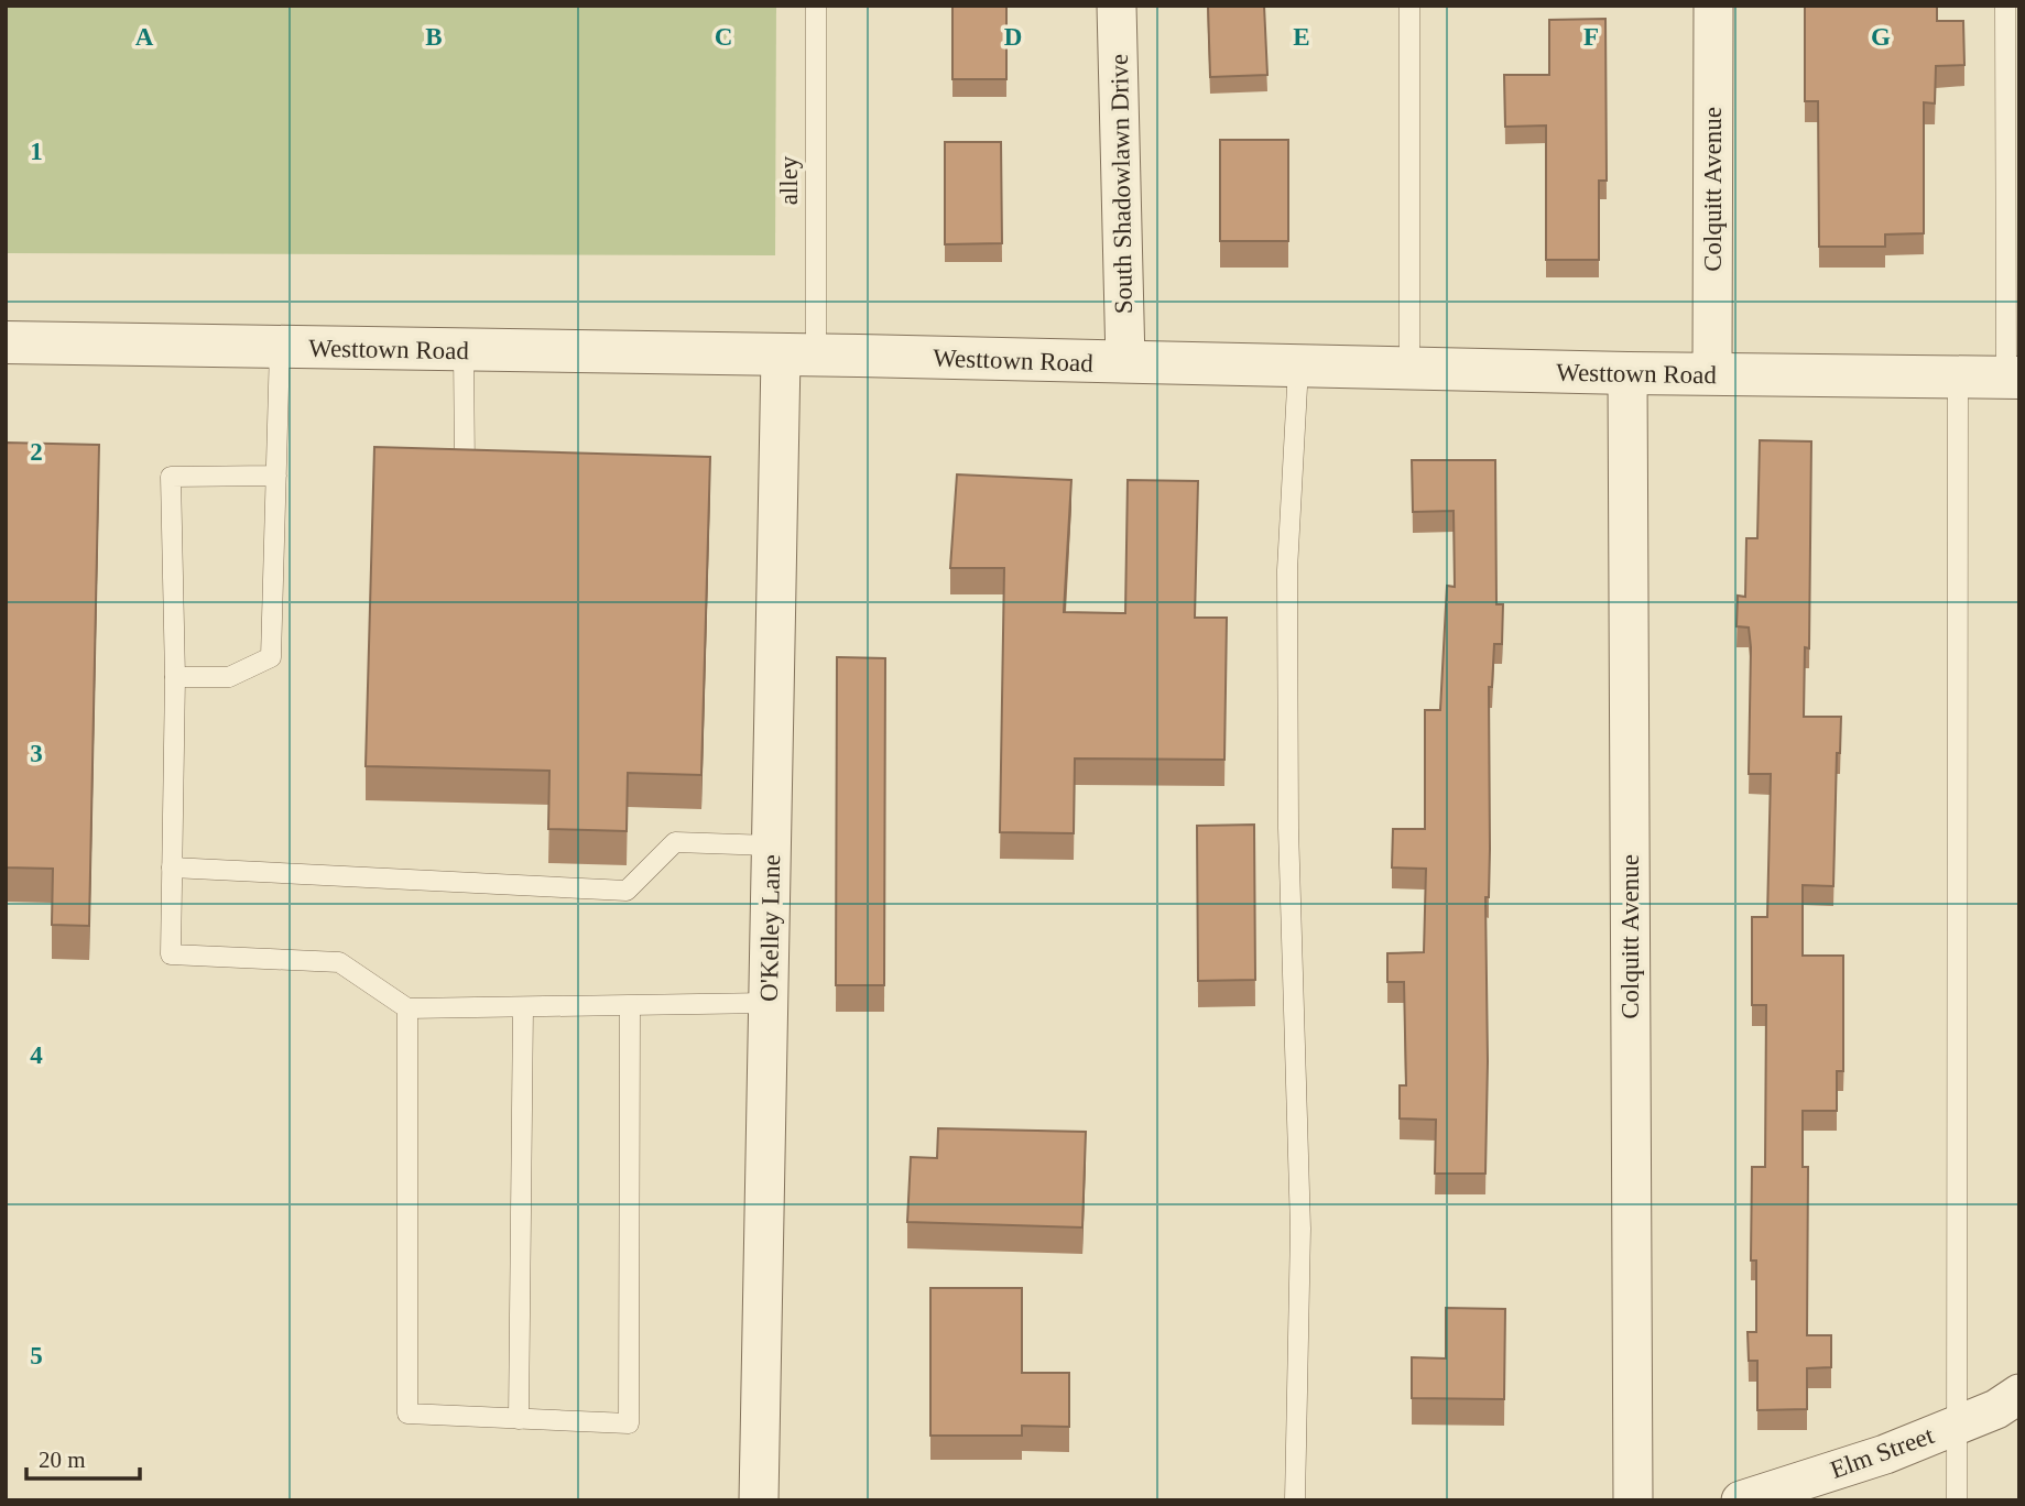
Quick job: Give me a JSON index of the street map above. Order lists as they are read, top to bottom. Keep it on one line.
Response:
{"streets":{"street":["South Shadowlawn Drive","Colquitt Avenue","Westtown Road","O'Kelley Lane","Elm Street"],"lane":["alley"]},"crossings":[["alley","Westtown Road"],["alley","O'Kelley Lane"],["South Shadowlawn Drive","Westtown Road"],["Colquitt Avenue","Westtown Road"],["Westtown Road","O'Kelley Lane"]],"scale_bar":"20 m","grid":{"columns":["A","B","C","D","E","F","G"],"rows":["1","2","3","4","5"]}}
